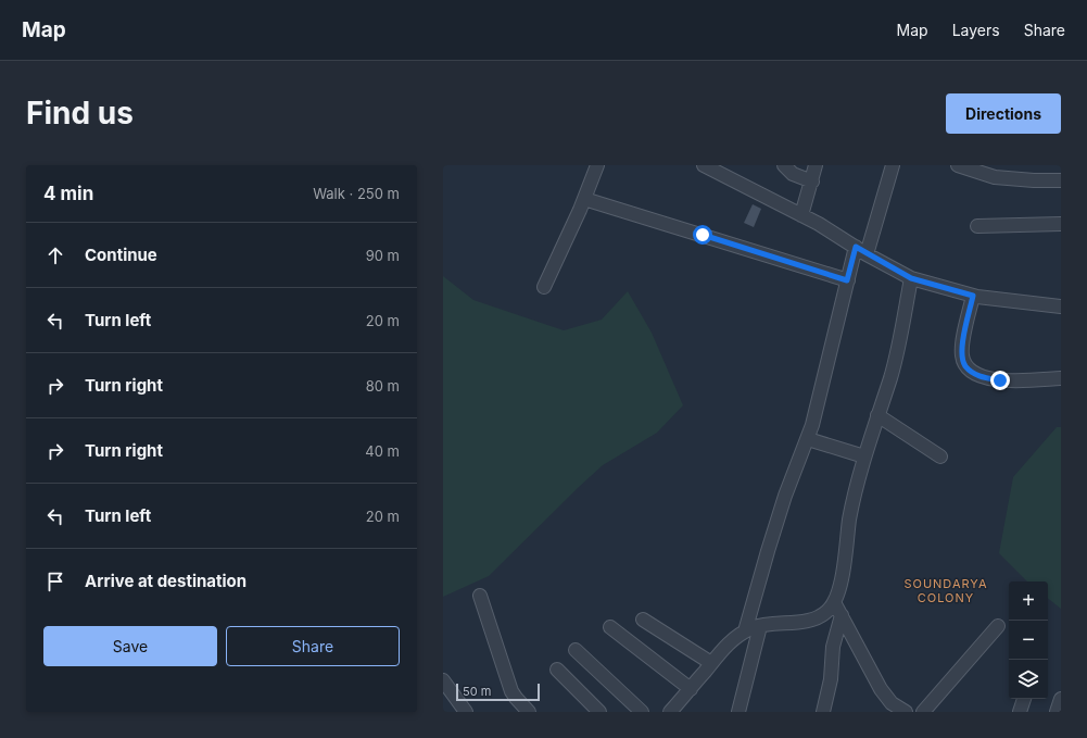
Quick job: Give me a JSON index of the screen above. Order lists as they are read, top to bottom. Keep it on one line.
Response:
{"districts":["SOUNDARYA COLONY"],"scale_bar":"50 m","page":{"header":"Map","nav":["Map","Layers","Share"],"buttons":["Directions",["Save","Share"]],"title":"Find us","heading":["4 min","Walk · 250 m"],"list":[["Continue","90 m"],["Turn left","20 m"],["Turn right","80 m"],["Turn right","40 m"],["Turn left","20 m"],"Arrive at destination"],"map_buttons":["+","−"],"scale":"50 m"}}
